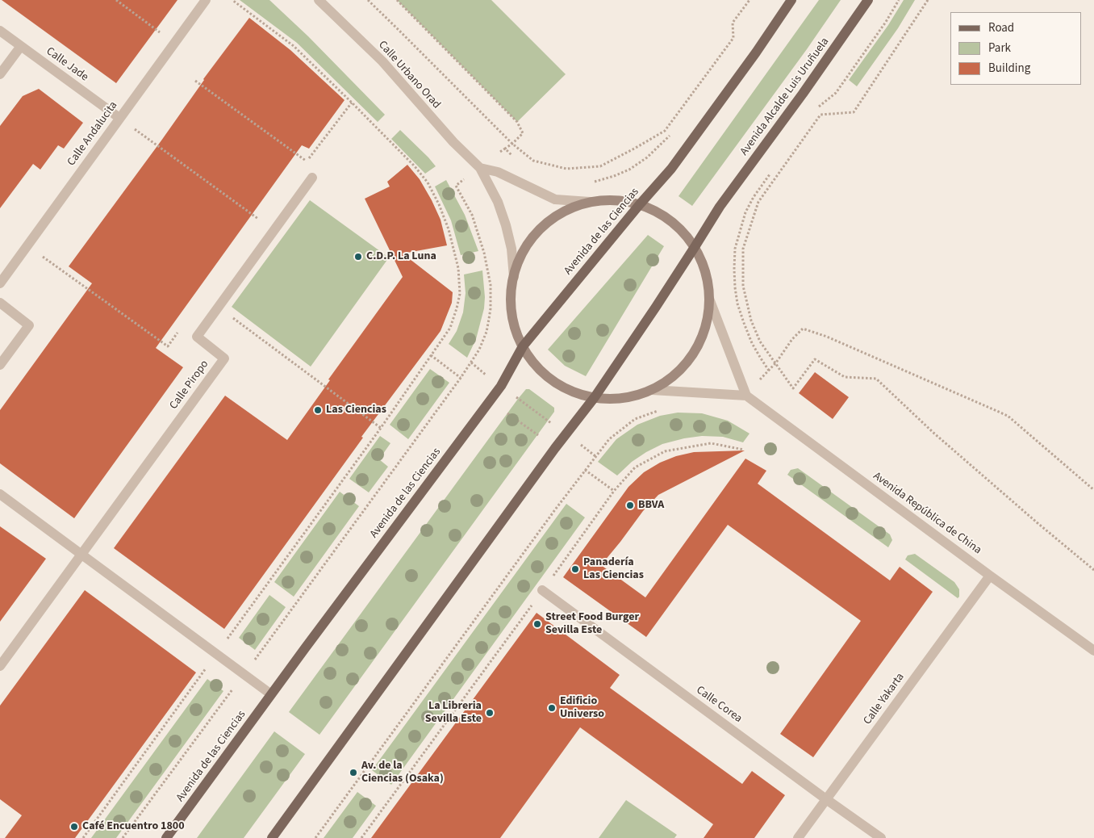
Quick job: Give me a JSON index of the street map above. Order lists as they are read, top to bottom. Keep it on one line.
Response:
{"streets":{"main road":["Avenida Alcalde Luis Uruñuela","Avenida de las Ciencias"],"street":["Calle Jade","Calle Urbano Orad","Calle Andalucita","Calle Piropo","Avenida República de China","Calle Yakarta","Calle Corea"]},"crossings":[["Calle Jade","Calle Andalucita"],["Avenida República de China","Calle Yakarta"],["Calle Yakarta","Calle Corea"]],"places":["C.D.P. La Luna","Las Ciencias","BBVA","Panadería Las Ciencias","Street Food Burger Sevilla Este","Edificio Universo","La Libreria Sevilla Este","Av. de la Ciencias (Osaka)","Café Encuentro 1800"],"legend":["Road","Park","Building"]}
